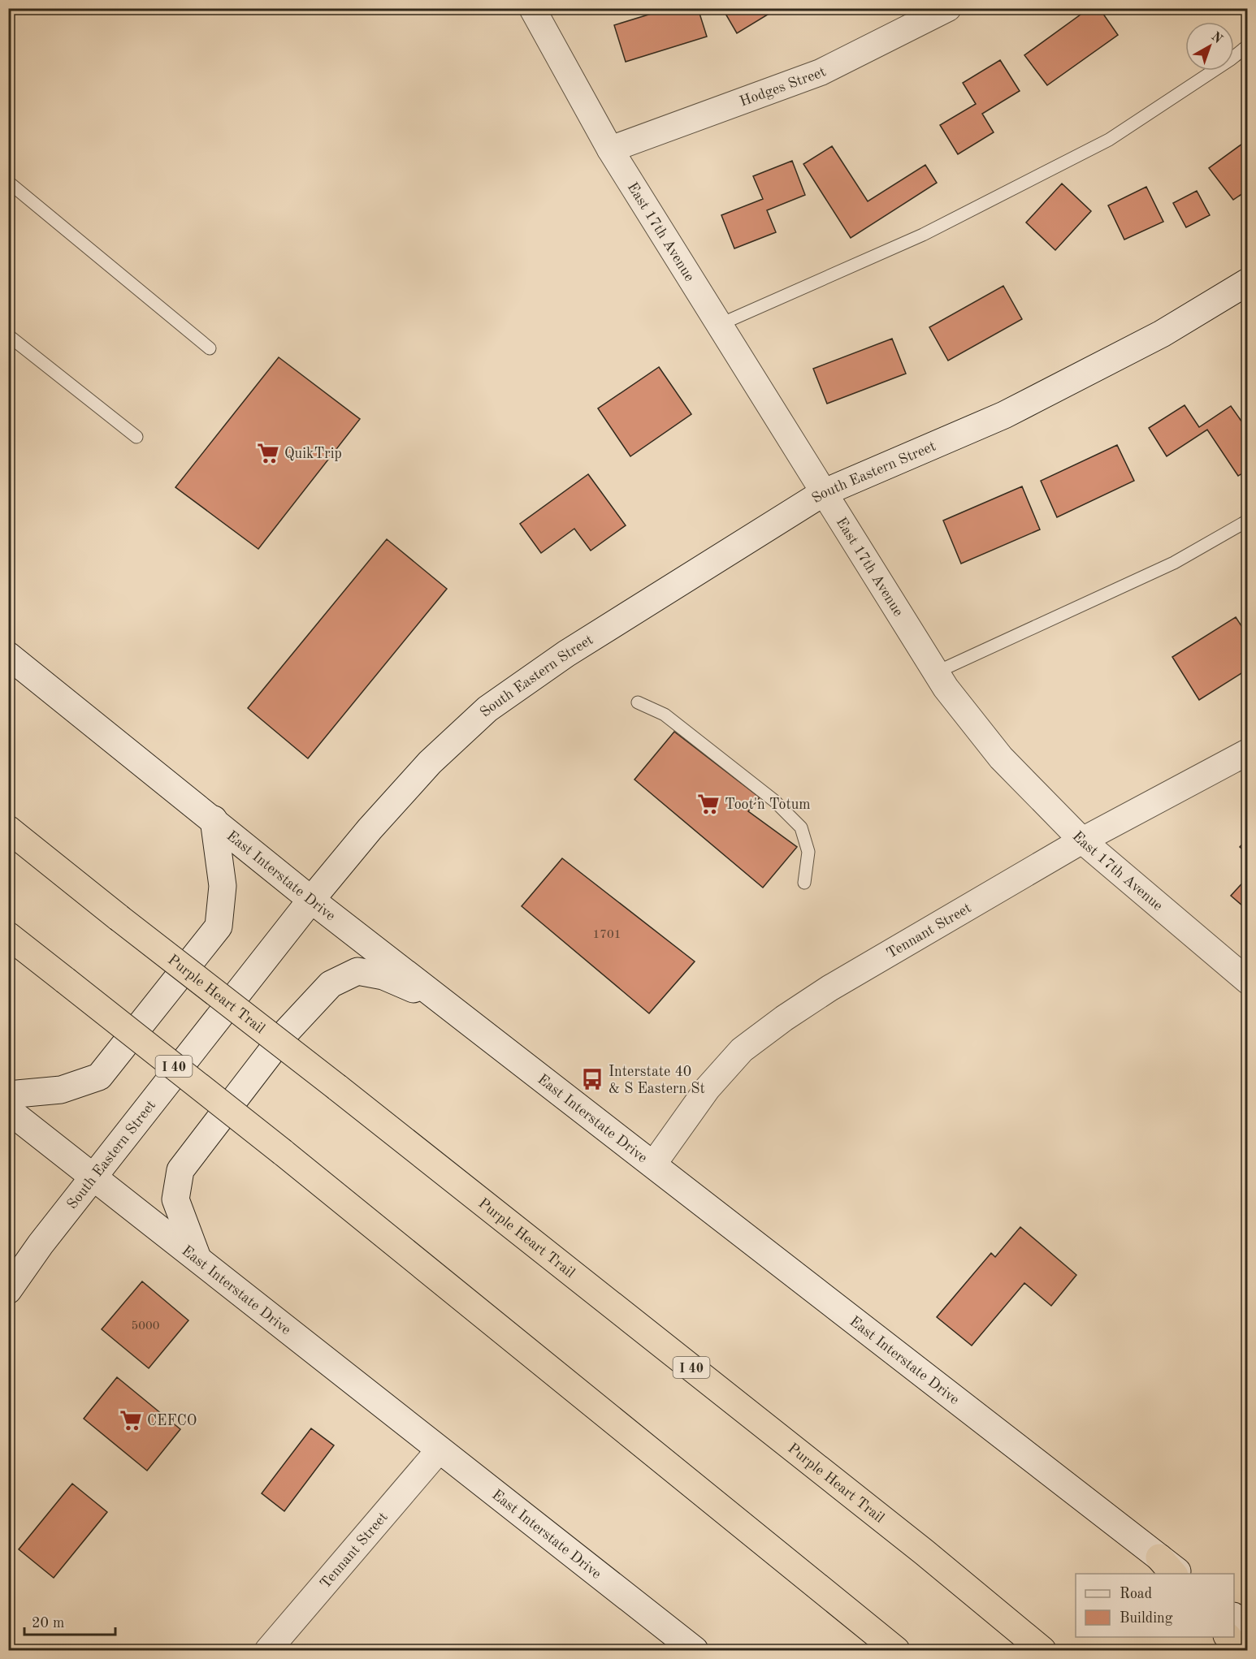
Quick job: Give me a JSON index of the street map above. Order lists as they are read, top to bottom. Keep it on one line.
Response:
{"streets":{"highway":["Purple Heart Trail","I 40"],"main road":["South Eastern Street","East Interstate Drive"],"street":["Hodges Street","East 17th Avenue","Tennant Street"]},"crossings":[["Hodges Street","East 17th Avenue"],["East 17th Avenue","South Eastern Street"],["East 17th Avenue","Tennant Street"],["South Eastern Street","East Interstate Drive"],["East Interstate Drive","Tennant Street"]],"places":{"supermarket":["QuikTrip","Toot'n Totum","CEFCO"],"bus stop":["Interstate 40 & S Eastern St"]},"house_numbers":["1701","5000"],"legend":["Road","Building"],"scale_bar":"20 m","north":"top right"}
